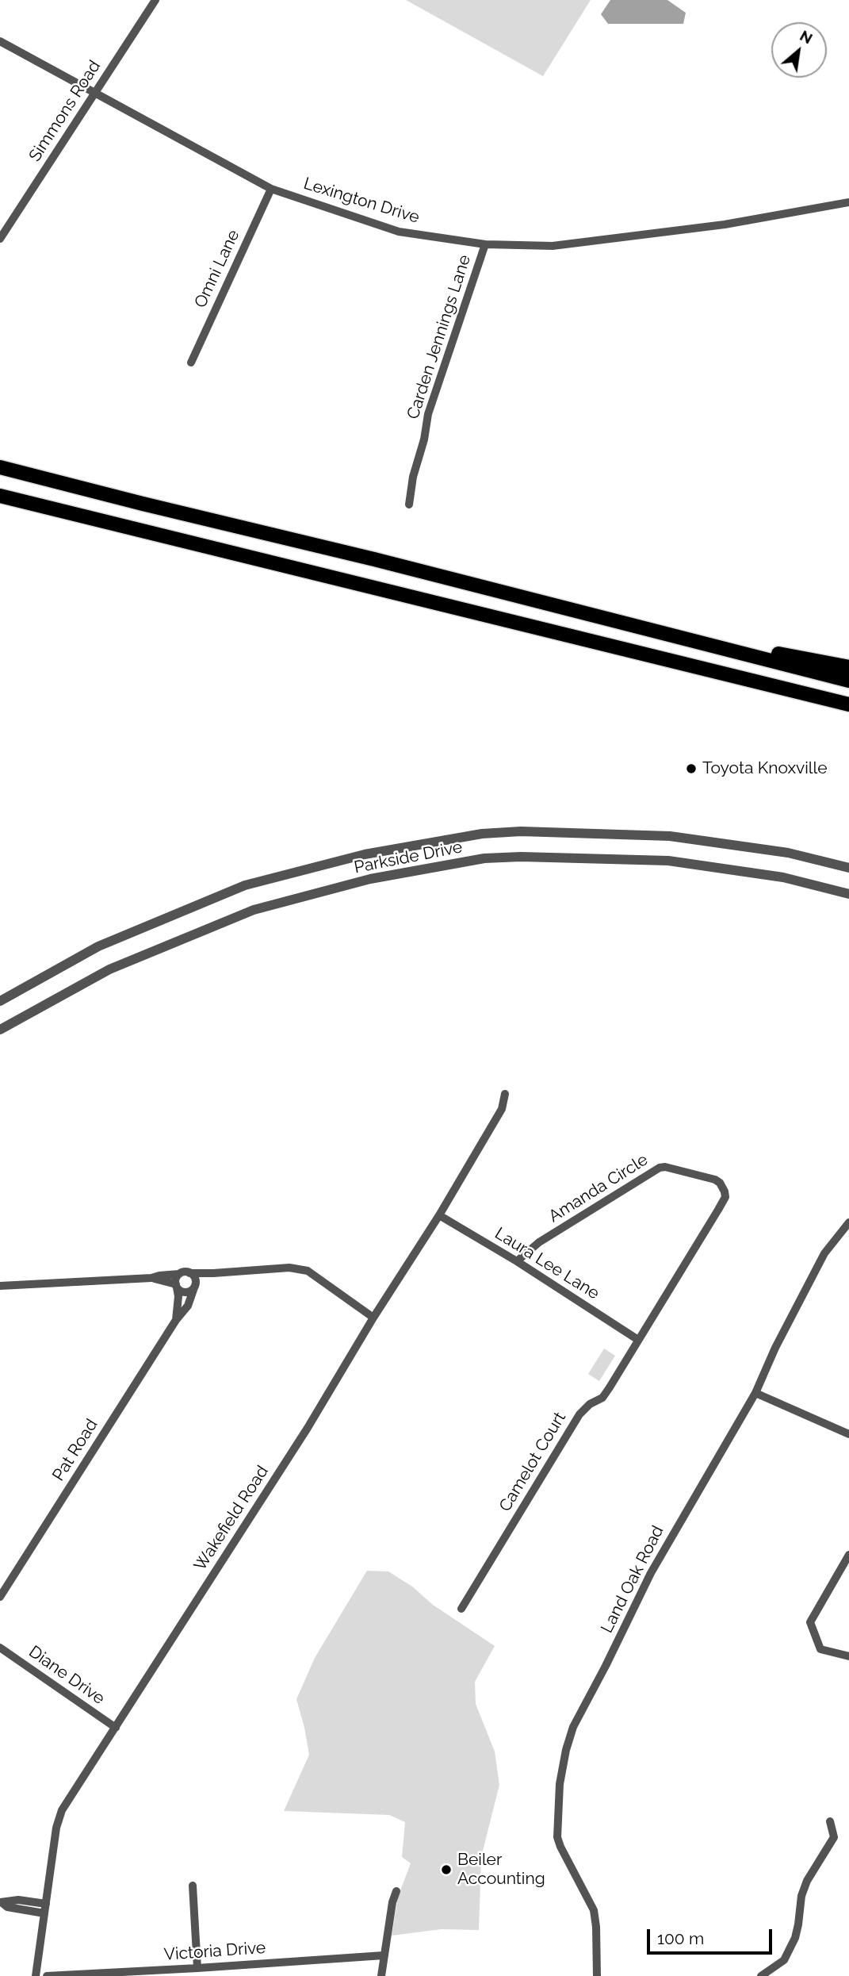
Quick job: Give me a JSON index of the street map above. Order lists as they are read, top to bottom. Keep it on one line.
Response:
{"streets":{"street":["Simmons Road","Lexington Drive","Omni Lane","Carden Jennings Lane","Parkside Drive","Amanda Circle","Laura Lee Lane","Pat Road","Camelot Court","Wakefield Road","Land Oak Road","Diane Drive","Victoria Drive"]},"crossings":[["Simmons Road","Lexington Drive"],["Lexington Drive","Omni Lane"],["Lexington Drive","Carden Jennings Lane"],["Amanda Circle","Laura Lee Lane"],["Amanda Circle","Camelot Court"],["Laura Lee Lane","Camelot Court"],["Laura Lee Lane","Wakefield Road"],["Wakefield Road","Diane Drive"]],"places":["Toyota Knoxville","Beiler Accounting"],"scale_bar":"100 m","north":"top right"}
